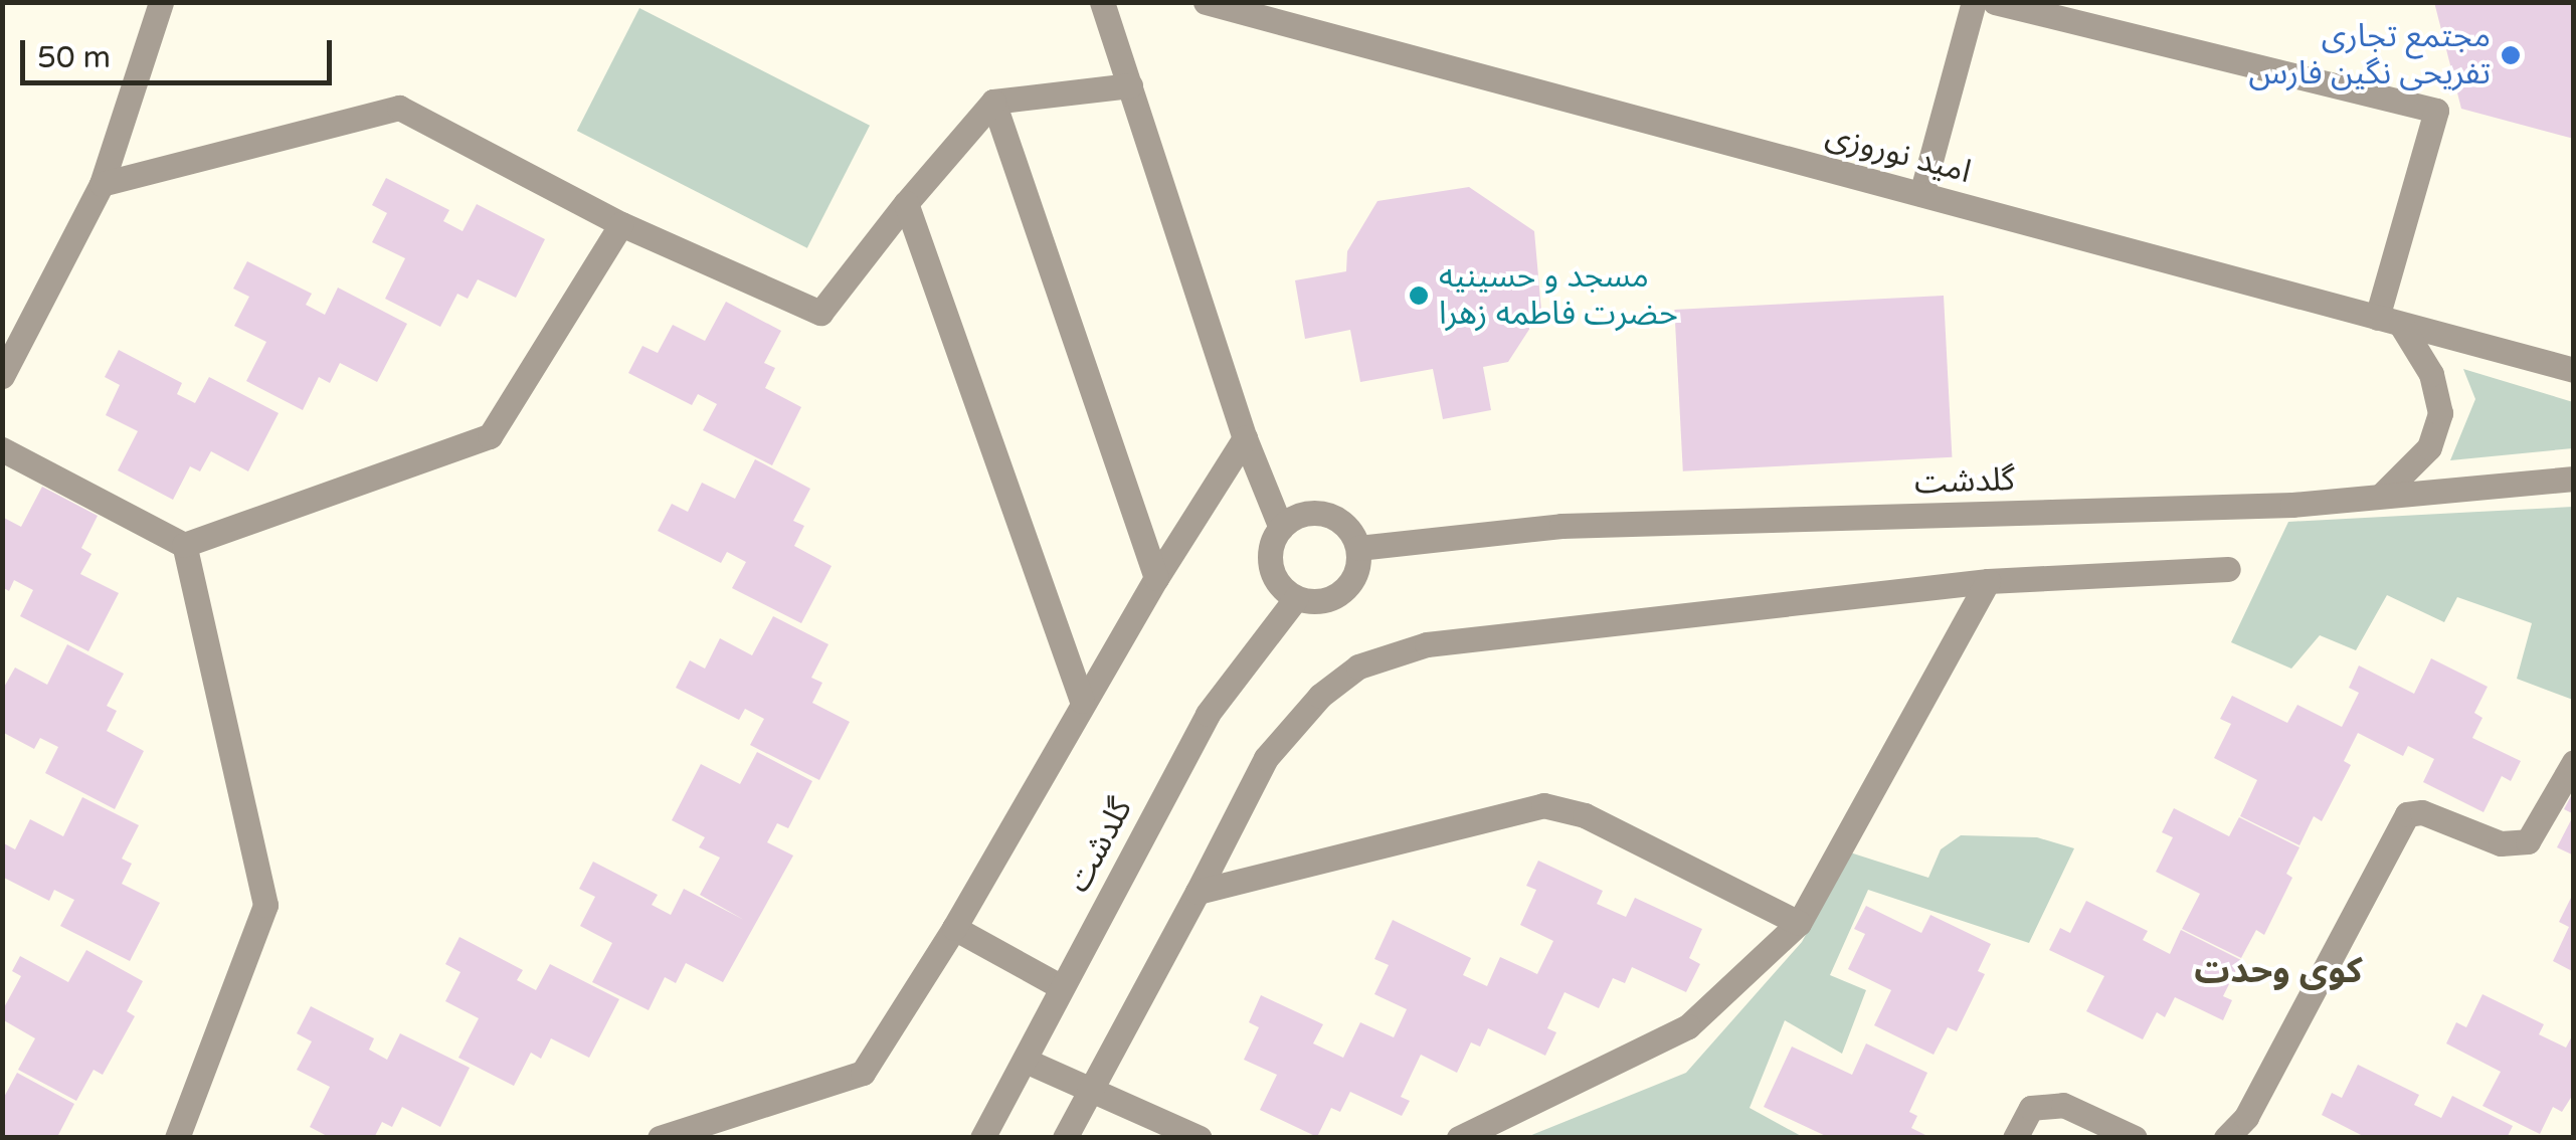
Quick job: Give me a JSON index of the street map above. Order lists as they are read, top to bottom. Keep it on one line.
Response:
{"streets":{"street":["امید نوروزی","گلدشت"]},"districts":["کوی وحدت"],"places":["مجتمع تجاری تفریحی نگین فارس","مسجد و حسینیه حضرت فاطمه زهرا"],"scale_bar":"50 m"}
